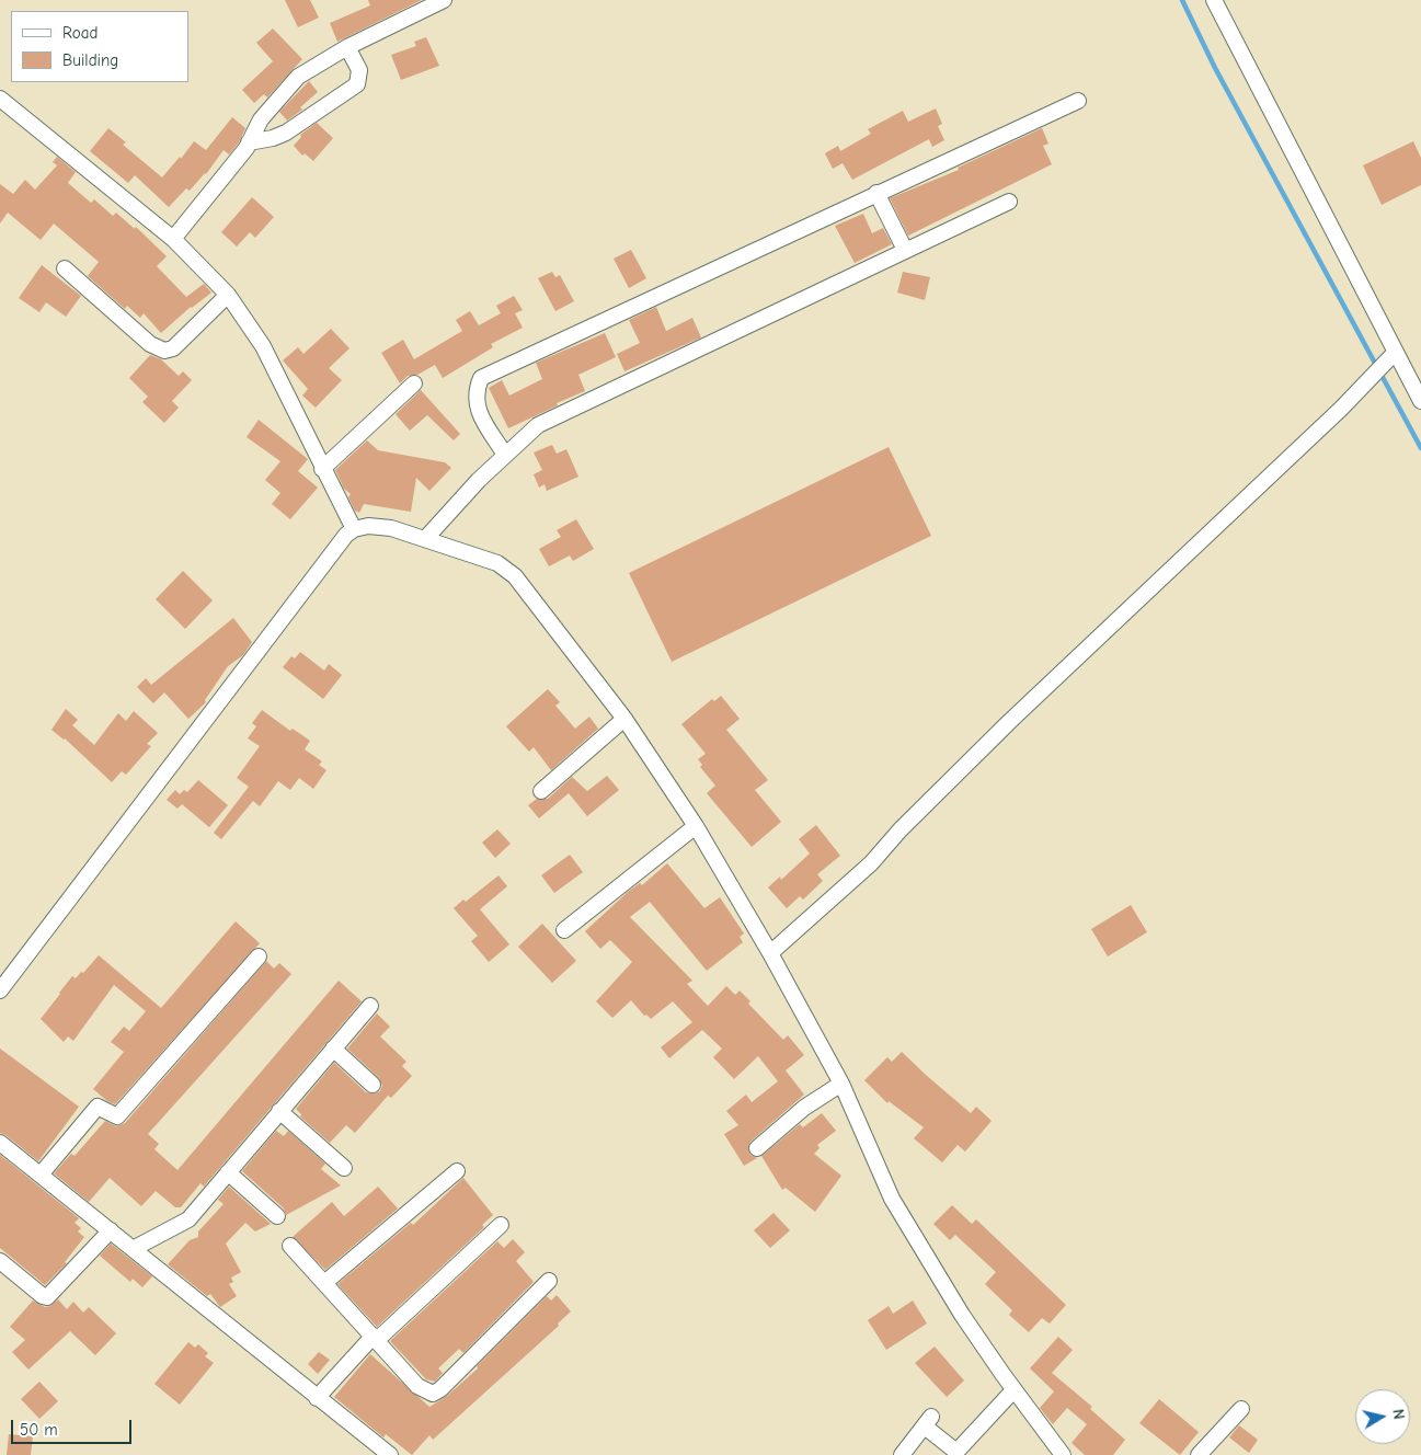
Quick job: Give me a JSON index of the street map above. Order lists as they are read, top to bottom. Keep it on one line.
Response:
{"legend":["Road","Building"],"scale_bar":"50 m","north":"right"}
